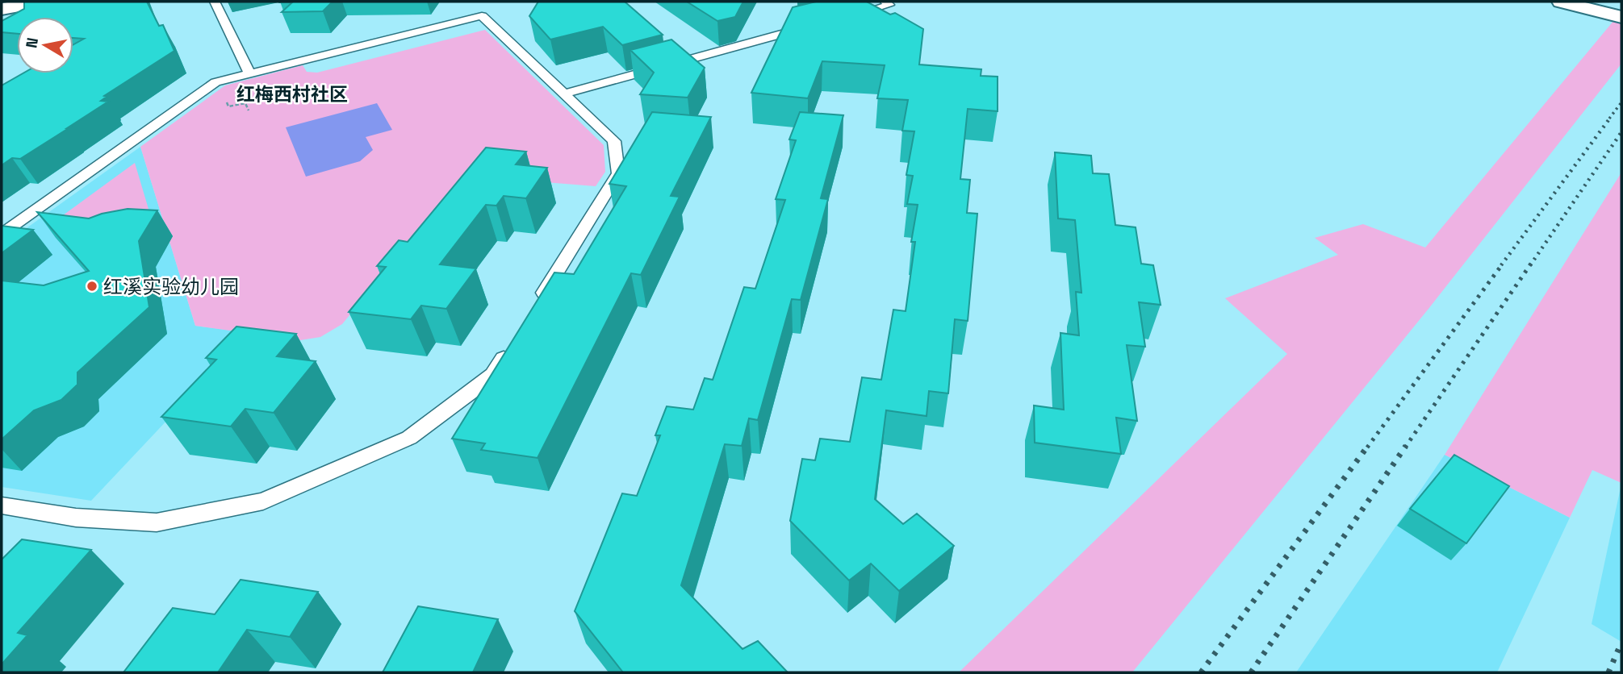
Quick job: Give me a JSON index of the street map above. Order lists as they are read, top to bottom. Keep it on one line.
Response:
{"districts":["红梅西村社区"],"places":["红溪实验幼儿园"],"north":"left"}
